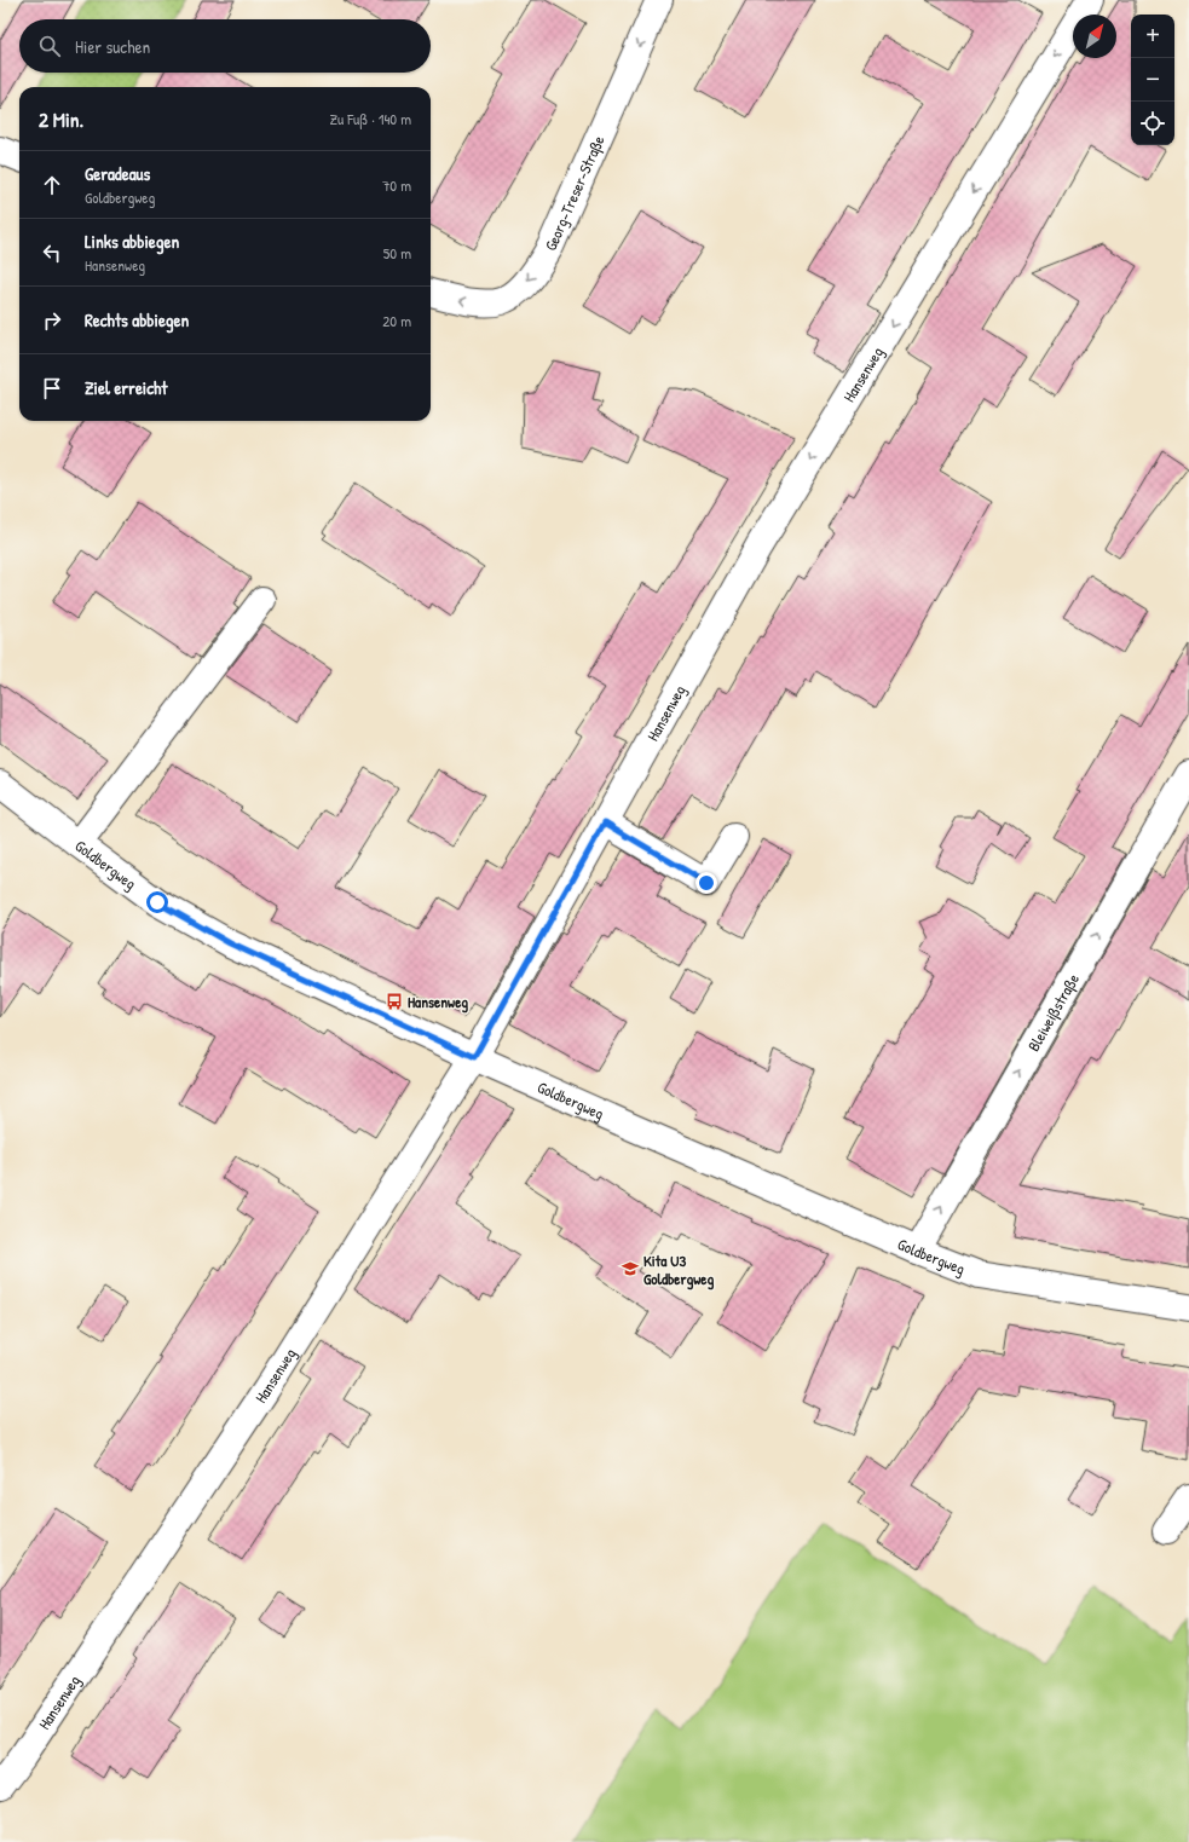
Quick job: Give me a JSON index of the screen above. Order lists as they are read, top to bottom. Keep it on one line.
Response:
{"streets":{"street":["Georg-Treser-Straße","Hansenweg","Goldbergweg","Bleiweißstraße"]},"crossings":[["Hansenweg","Goldbergweg"],["Goldbergweg","Bleiweißstraße"]],"one_way":["Georg-Treser-Straße","Hansenweg","Bleiweißstraße"],"places":{"bus stop":["Hansenweg"],"school or university":["Kita U3 Goldbergweg"]},"north":"top right","page":{"map_buttons":["+","−"],"search":"Hier suchen","heading":["2 Min.","Zu Fuß · 140 m"],"list":[["Geradeaus","Goldbergweg","70 m"],["Links abbiegen","Hansenweg","50 m"],["Rechts abbiegen","20 m"],"Ziel erreicht"]}}
